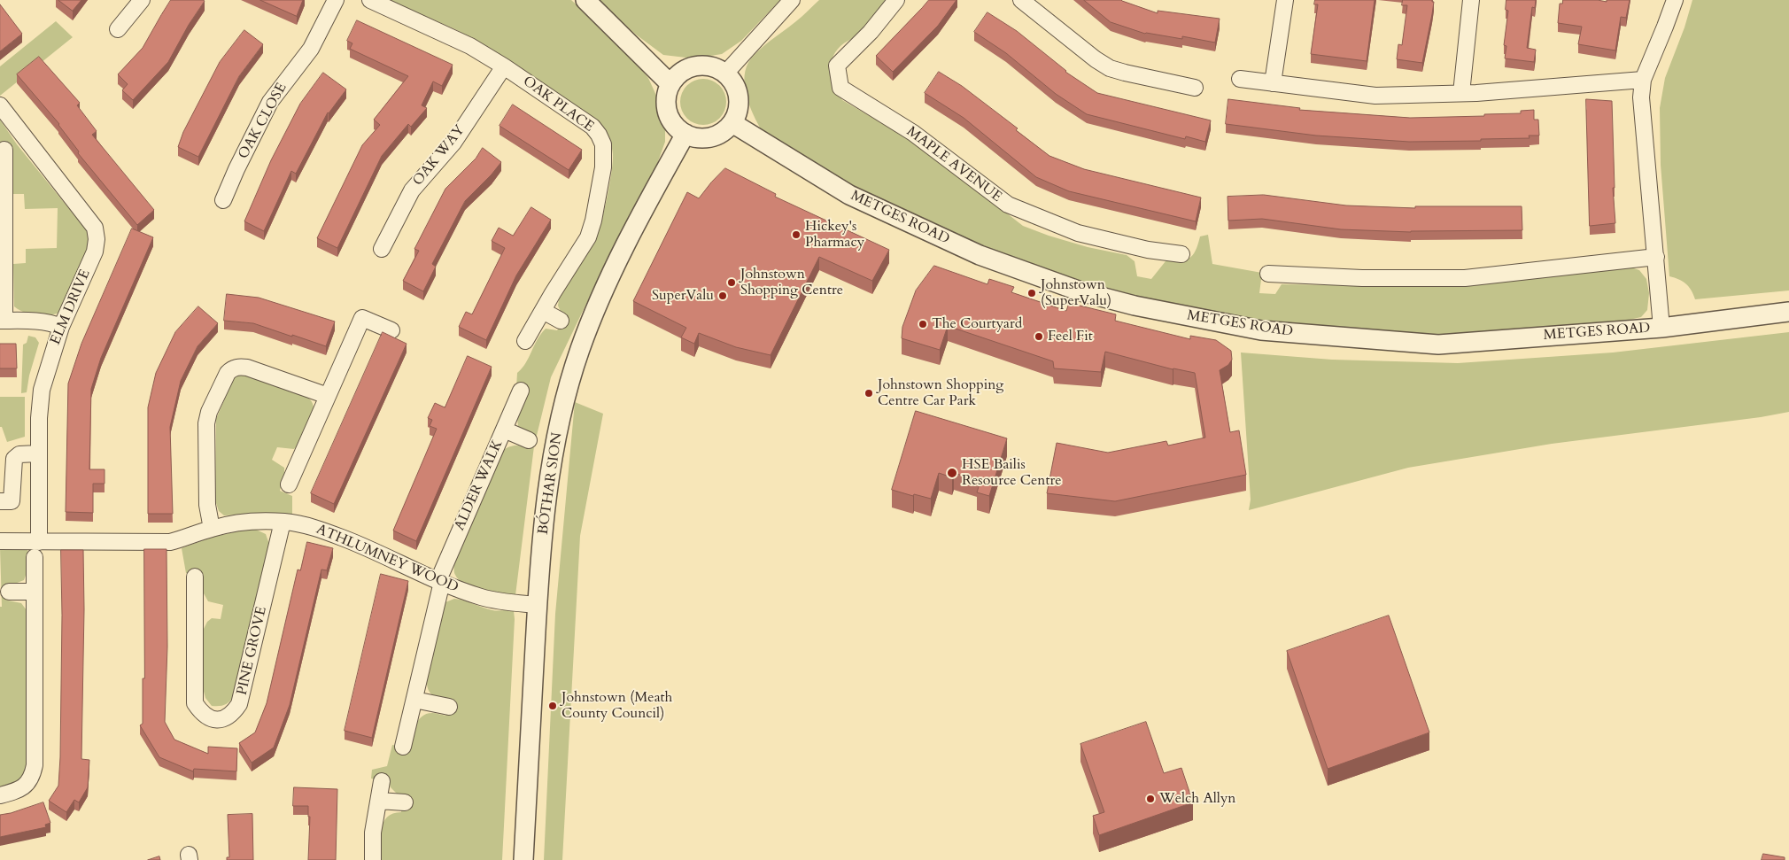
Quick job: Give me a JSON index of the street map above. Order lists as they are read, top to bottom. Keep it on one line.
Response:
{"streets":{"street":["OAK PLACE","OAK CLOSE","OAK WAY","MAPLE AVENUE","METGES ROAD","ELM DRIVE","BÓTHAR SION","ALDER WALK","ATHLUMNEY WOOD","PINE GROVE"]},"crossings":[["OAK PLACE","OAK WAY"],["METGES ROAD","BÓTHAR SION"],["ELM DRIVE","ATHLUMNEY WOOD"],["BÓTHAR SION","ATHLUMNEY WOOD"],["ALDER WALK","ATHLUMNEY WOOD"],["ATHLUMNEY WOOD","PINE GROVE"]],"places":["Hickey's Pharmacy","Johnstown Shopping Centre","Johnstown (SuperValu)","SuperValu","The Courtyard","Feel Fit","Johnstown Shopping Centre Car Park","HSE Bailis Resource Centre","Johnstown (Meath County Council)","Welch Allyn"]}
